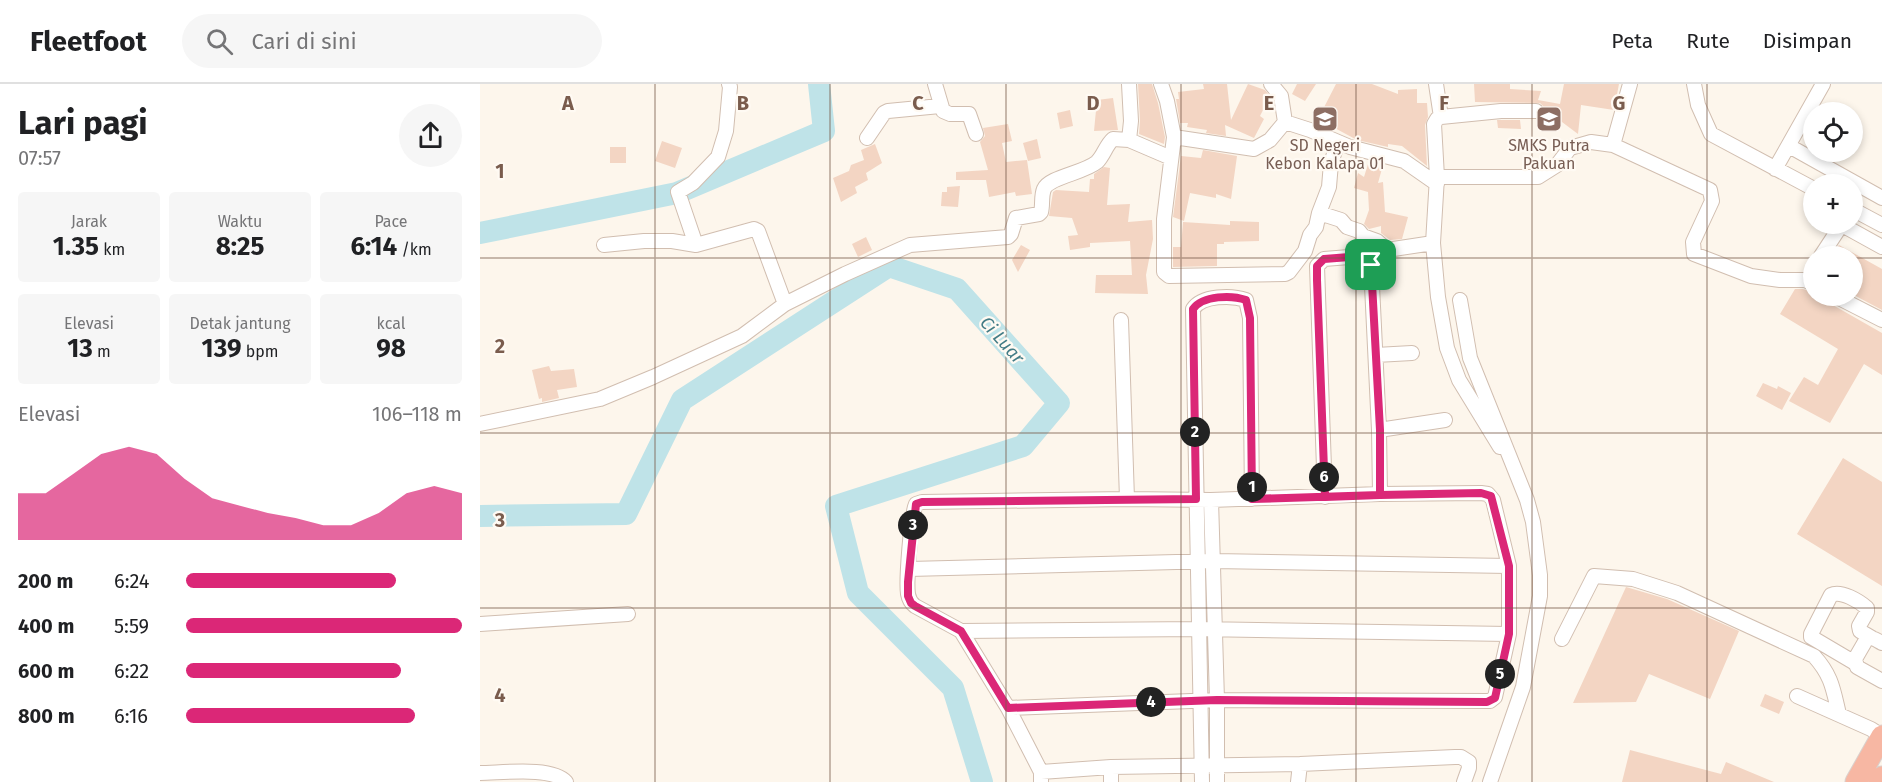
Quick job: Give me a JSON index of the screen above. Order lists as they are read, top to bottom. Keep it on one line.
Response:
{"water":["Ci Luar"],"places":{"school or university":["SD Negeri Kebon Kalapa 01","SMKS Putra Pakuan"]},"page":{"header":"Fleetfoot","search":"Cari di sini","nav":["Peta","Rute","Disimpan"],"heading":["Lari pagi","07:57"],"map_buttons":["+","−"],"stats":[["Jarak","1.35 km"],["Waktu","8:25"],["Pace","6:14 /km"],["Elevasi","13 m"],["Detak jantung","139 bpm"],["kcal","98"]],"chart":["Elevasi","106–118 m"],"pins":["2","6","1","3","5","4"],"list":[{"name":"200 m","note":"6:24"},{"name":"400 m","note":"5:59"},{"name":"600 m","note":"6:22"},{"name":"800 m","note":"6:16"}]},"grid":{"columns":["A","B","C","D","E","F","G"],"rows":["1","2","3","4"]}}
